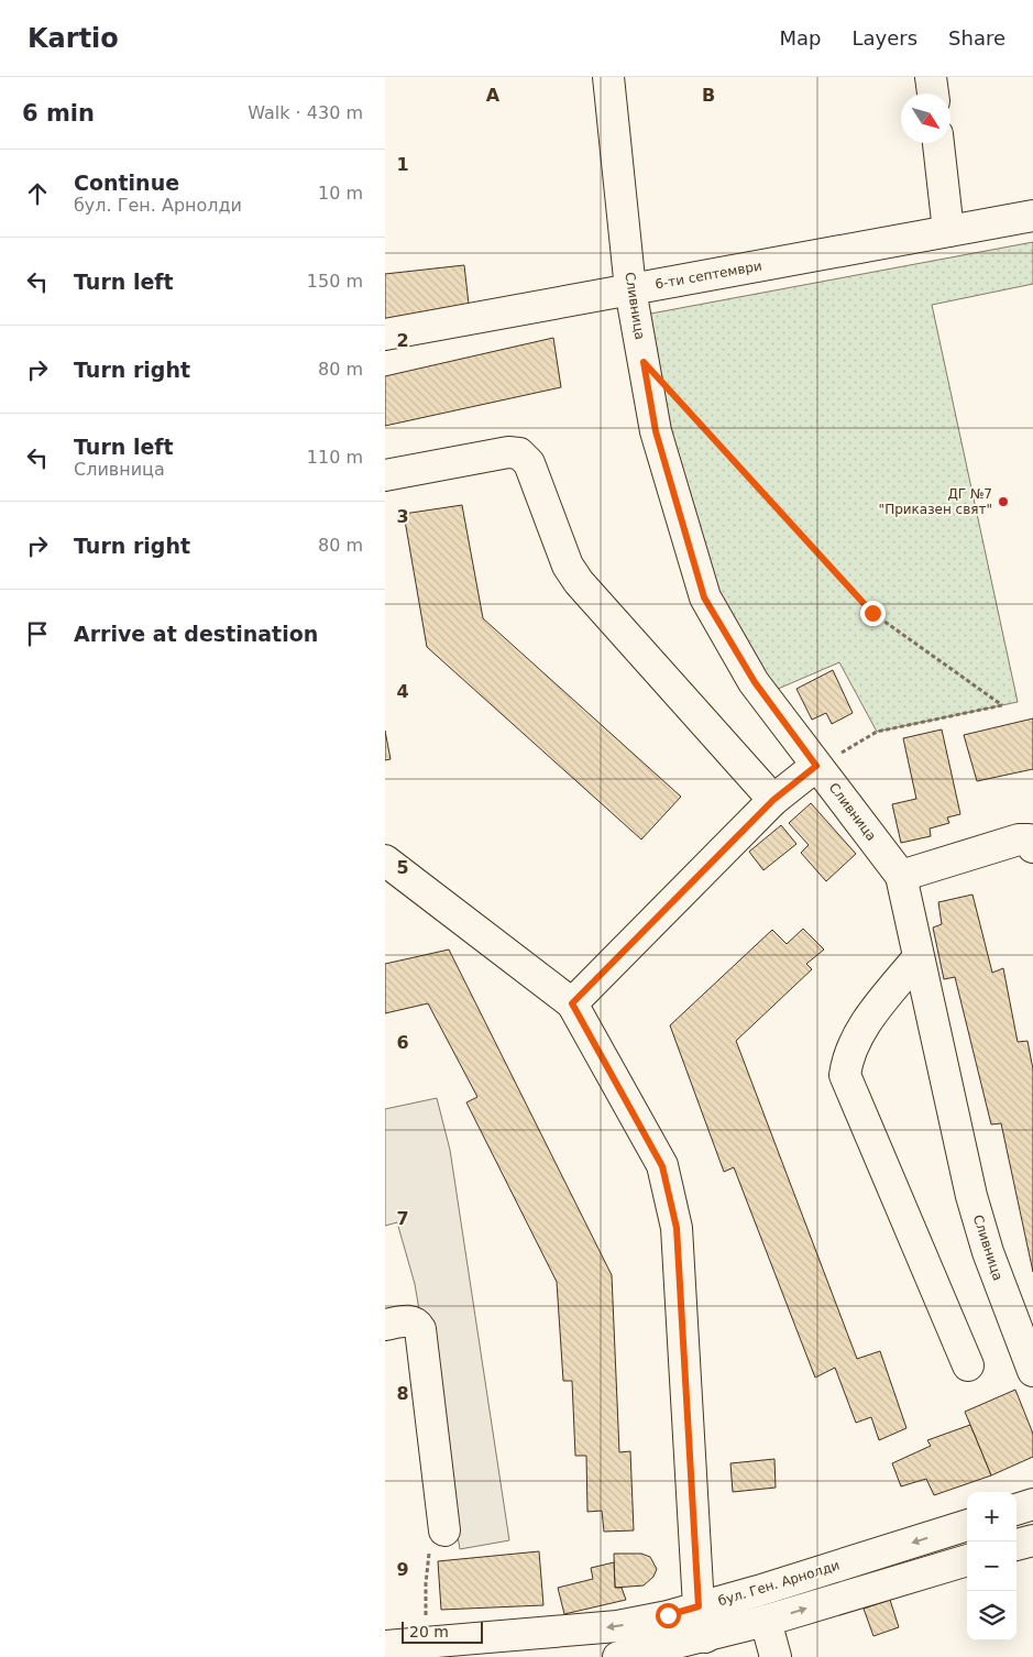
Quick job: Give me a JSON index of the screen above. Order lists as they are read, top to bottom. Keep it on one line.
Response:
{"streets":{"street":["6-ти септември","Сливница","бул. Ген. Арнолди"]},"crossings":[["6-ти септември","Сливница"]],"places":["ДГ №7 \"Приказен свят\""],"scale_bar":"20 m","north":"bottom right","page":{"header":"Kartio","nav":["Map","Layers","Share"],"heading":["6 min","Walk · 430 m"],"list":[["Continue","бул. Ген. Арнолди","10 m"],["Turn left","150 m"],["Turn right","80 m"],["Turn left","Сливница","110 m"],["Turn right","80 m"],"Arrive at destination"],"map_buttons":["+","−"],"scale":"20 m"},"grid":{"columns":["A","B"],"rows":["1","2","3","4","5","6","7","8","9"]}}
